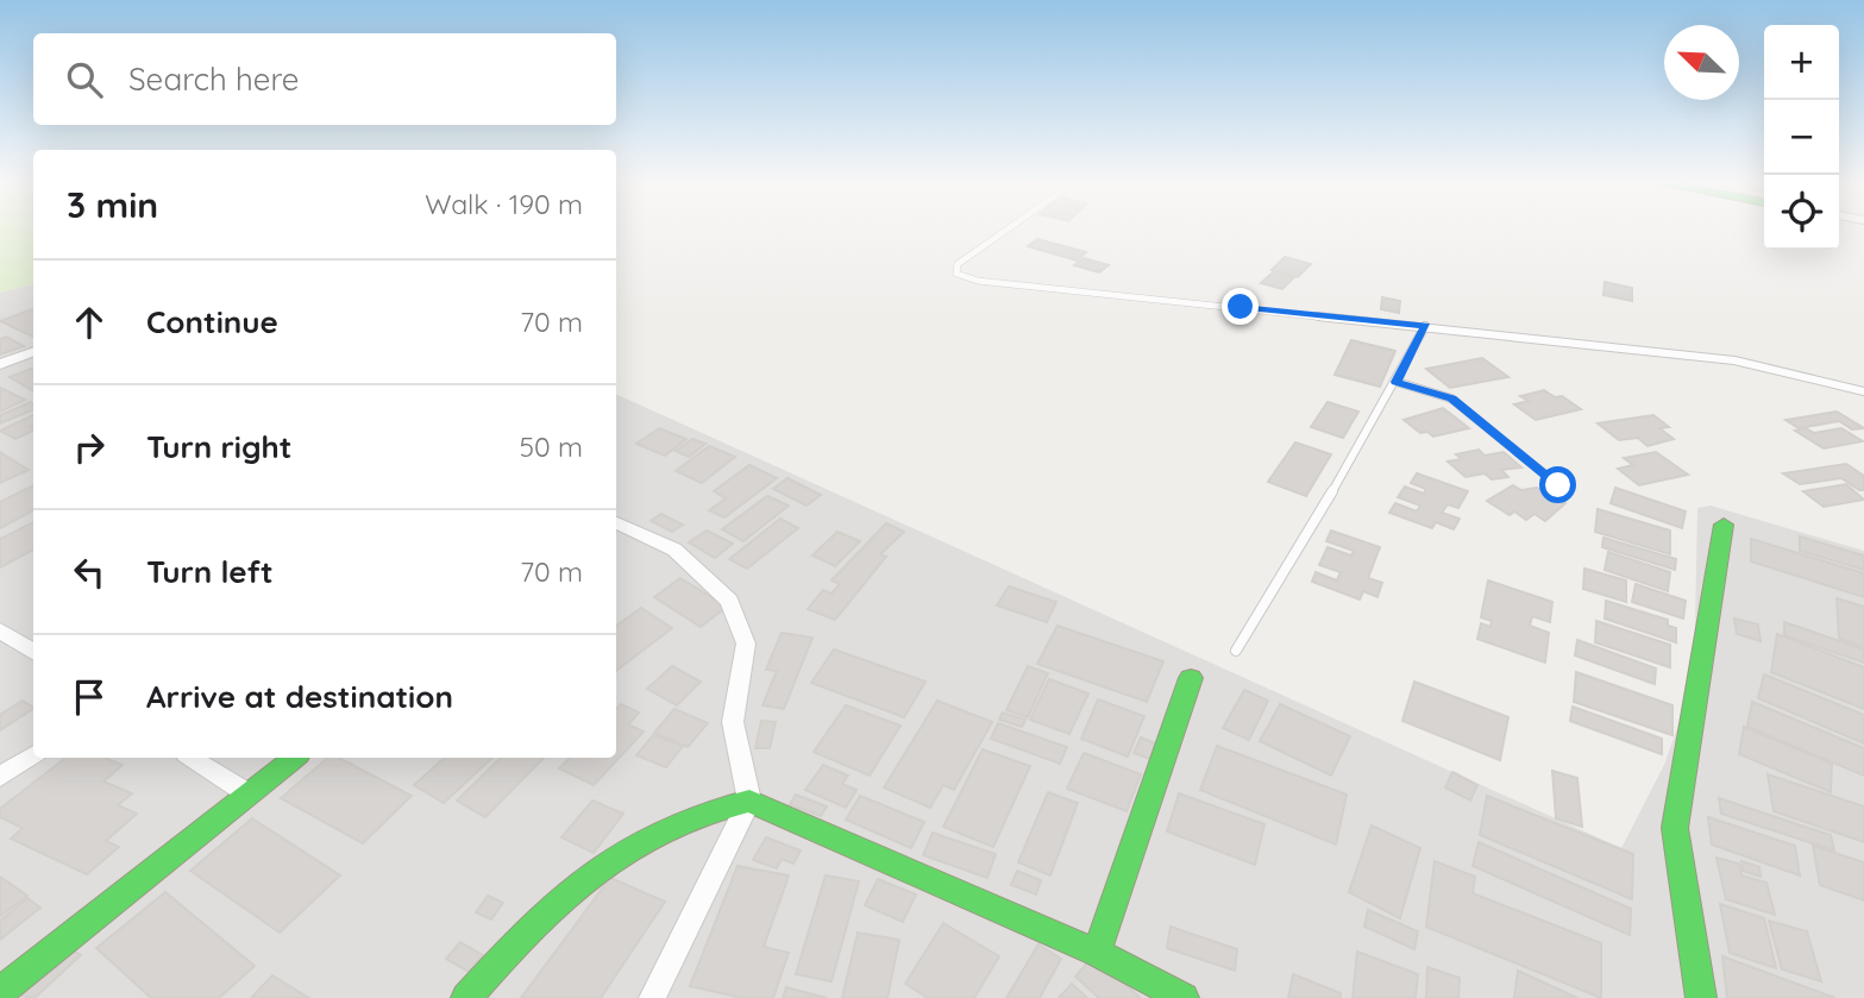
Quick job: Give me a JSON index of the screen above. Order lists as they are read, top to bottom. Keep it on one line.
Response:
{"north":"top left","page":{"map_buttons":["+","−"],"search":"Search here","heading":["3 min","Walk · 190 m"],"list":[["Continue","70 m"],["Turn right","50 m"],["Turn left","70 m"],"Arrive at destination"]}}
